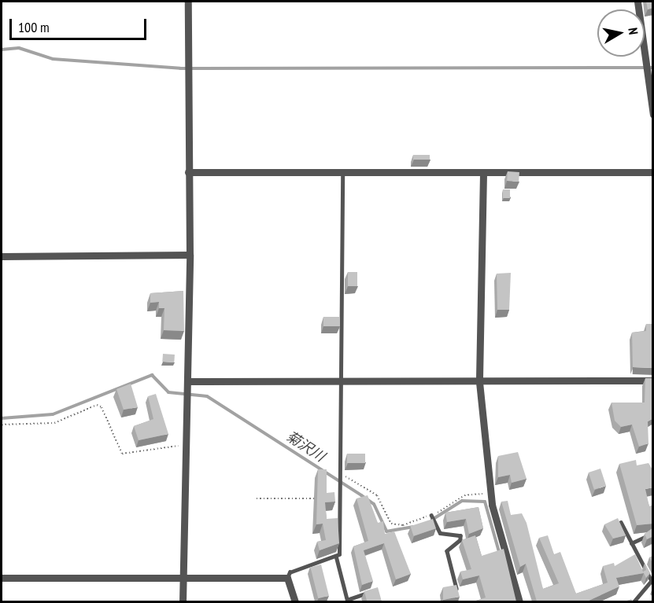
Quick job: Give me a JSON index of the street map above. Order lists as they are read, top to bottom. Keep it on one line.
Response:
{"water":["菊沢川"],"scale_bar":"100 m","north":"right"}
